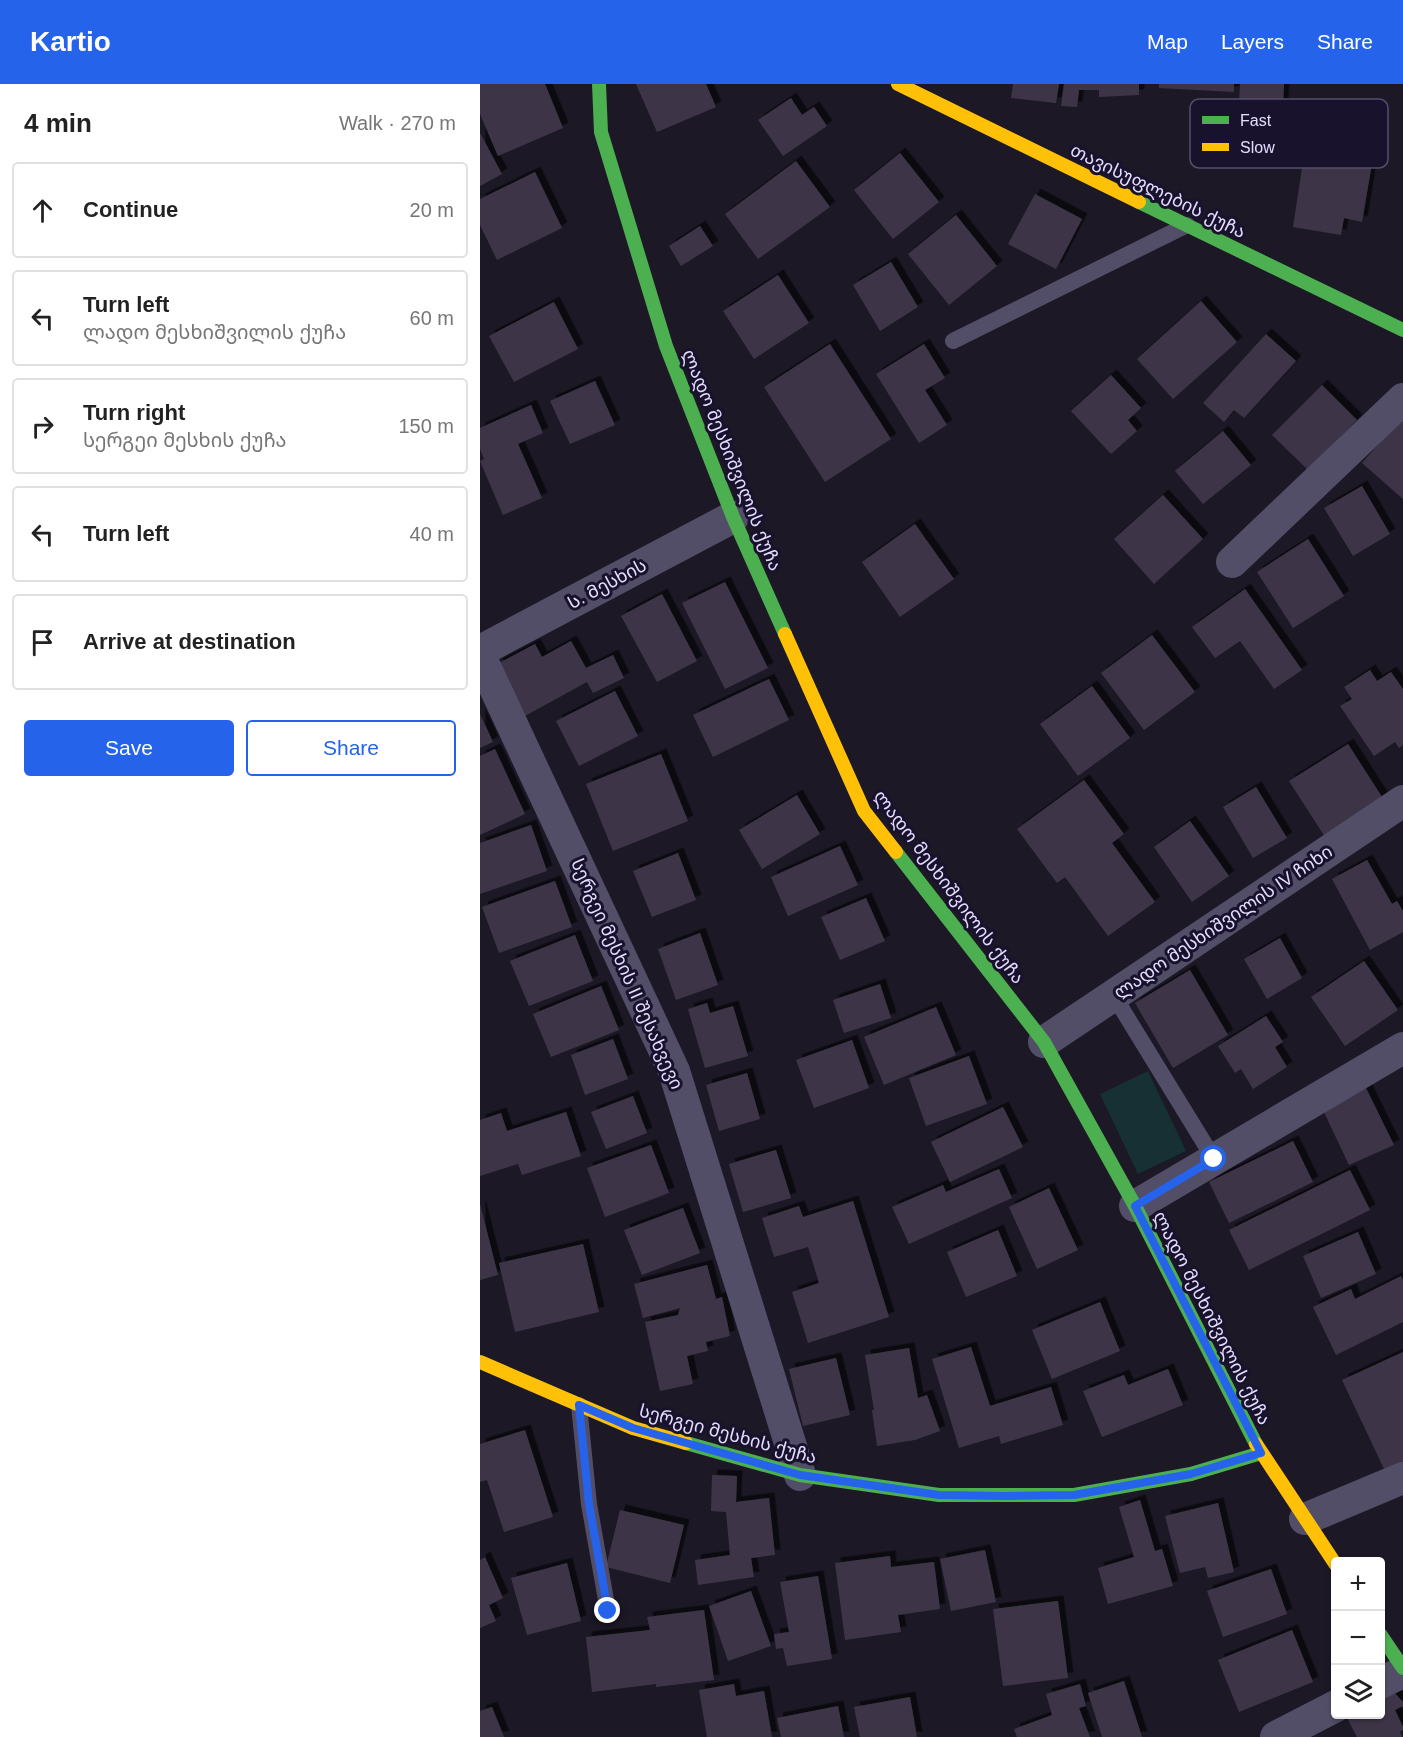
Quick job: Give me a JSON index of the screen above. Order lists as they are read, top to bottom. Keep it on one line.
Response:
{"streets":{"street":["თავისუფლების ქუჩა","ლადო მესხიშვილის ქუჩა","Ს. Მესხის","ლადო მესხიშვილის IV ჩიხი","სერგეი მესხის II შესახვევი","სერგეი მესხის ქუჩა"]},"crossings":[["ლადო მესხიშვილის ქუჩა","Ს. Მესხის"],["ლადო მესხიშვილის ქუჩა","ლადო მესხიშვილის IV ჩიხი"],["ლადო მესხიშვილის ქუჩა","სერგეი მესხის ქუჩა"],["სერგეი მესხის II შესახვევი","სერგეი მესხის ქუჩა"]],"legend":["Fast","Slow"],"page":{"header":"Kartio","nav":["Map","Layers","Share"],"heading":["4 min","Walk · 270 m"],"list":[["Continue","20 m"],["Turn left","ლადო მესხიშვილის ქუჩა","60 m"],["Turn right","სერგეი მესხის ქუჩა","150 m"],["Turn left","40 m"],"Arrive at destination"],"buttons":["Save","Share"],"map_buttons":["+","−"]}}
